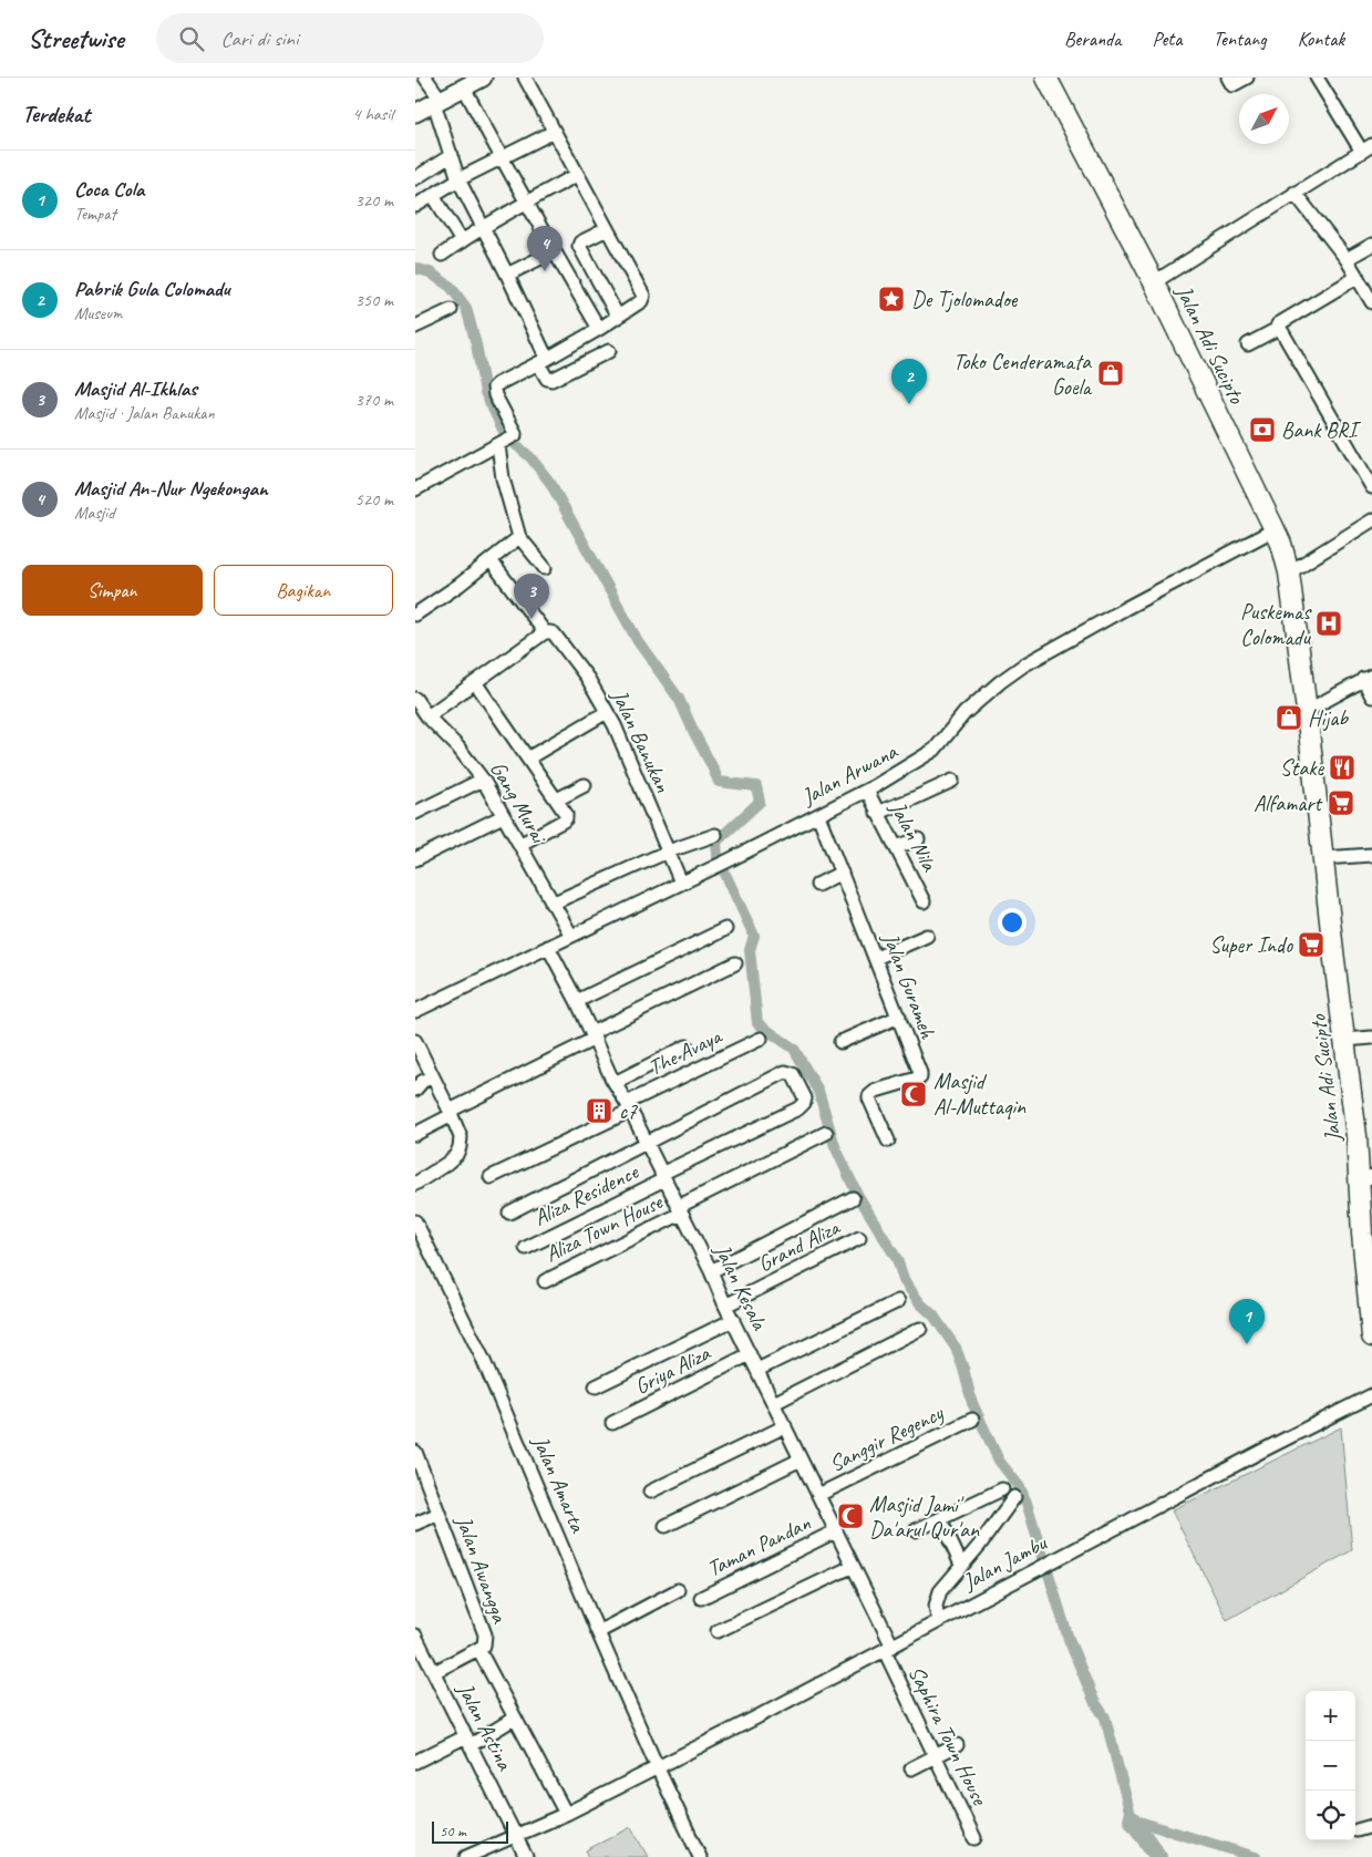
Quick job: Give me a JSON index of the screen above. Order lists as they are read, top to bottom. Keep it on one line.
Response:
{"streets":{"highway":["Jalan Adi Sucipto"],"street":["Jalan Banukan","Jalan Arwana","Gang Murai","Jalan Nila","Jalan Gurameh","The Avaya","Aliza Residence","Aliza Town House","Grand Aliza","Jalan Kesala","Griya Aliza","Sanggir Regency","Jalan Amarta","Taman Pandan","Jalan Jambu","Jalan Awangga","Jalan Astina","Saphira Town House"]},"crossings":[["Jalan Adi Sucipto","Jalan Arwana"],["Jalan Banukan","Jalan Arwana"],["Jalan Arwana","Gang Murai"],["Jalan Arwana","Jalan Nila"],["Jalan Arwana","Jalan Gurameh"],["Jalan Arwana","Jalan Kesala"],["The Avaya","Jalan Kesala"],["Aliza Residence","Jalan Kesala"],["Aliza Town House","Jalan Kesala"],["Grand Aliza","Jalan Kesala"],["Jalan Kesala","Griya Aliza"],["Jalan Kesala","Sanggir Regency"],["Jalan Kesala","Taman Pandan"],["Jalan Kesala","Jalan Jambu"],["Jalan Kesala","Saphira Town House"],["Jalan Amarta","Jalan Jambu"],["Jalan Jambu","Jalan Awangga"],["Jalan Jambu","Jalan Astina"],["Jalan Jambu","Saphira Town House"]],"places":{"place":["De Tjolomadoe"],"shop":["Toko Cenderamata Goela","Hijab"],"bank":["Bank BRI"],"hospital":["Puskemas Colomadu"],"restaurant":["Stake"],"supermarket":["Alfamart","Super Indo"],"mosque":["Masjid Al-Muttaqin","Masjid Jami' Da'arul Qur'an"],"building":["c7"]},"scale_bar":"50 m","north":"top right","page":{"header":"Streetwise","search":"Cari di sini","nav":["Beranda","Peta","Tentang","Kontak"],"heading":["Terdekat","4 hasil"],"list":[{"mark":"1","name":"Coca Cola","note":"Tempat","value":"320 m"},{"mark":"2","name":"Pabrik Gula Colomadu","note":"Museum","value":"350 m"},{"mark":"3","name":"Masjid Al-Ikhlas","note":"Masjid · Jalan Banukan","value":"370 m"},{"mark":"4","name":"Masjid An-Nur Ngekongan","note":"Masjid","value":"520 m"}],"pins":["4","2","3","1"],"buttons":["Simpan","Bagikan"],"map_buttons":["+","−"],"scale":"50 m"}}
